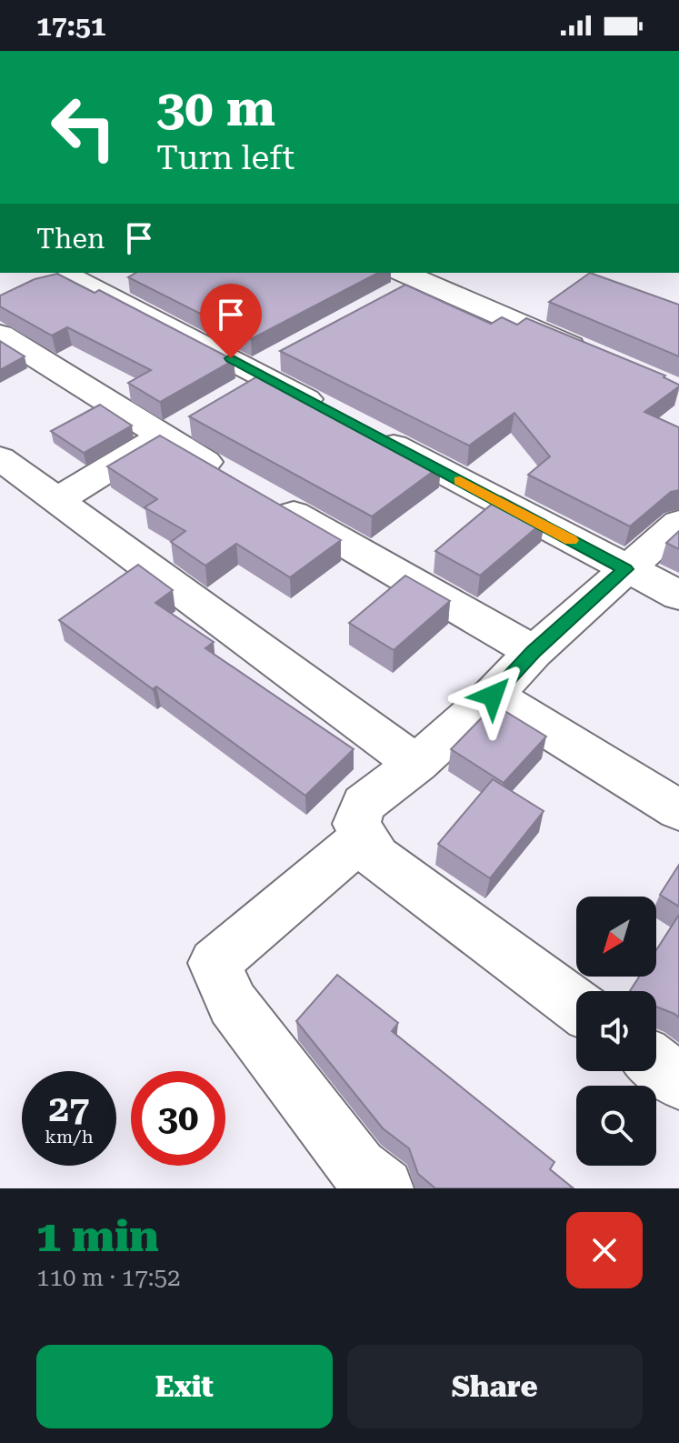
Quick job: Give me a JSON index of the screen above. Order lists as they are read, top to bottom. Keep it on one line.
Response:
{"north":"bottom left","page":{"status":"17:51","turn":["30 m","Turn left"],"then":"Then","speed":"27 km/h","limit":"30","heading":["1 min","110 m · 17:52"],"buttons":["Exit","Share"]}}
